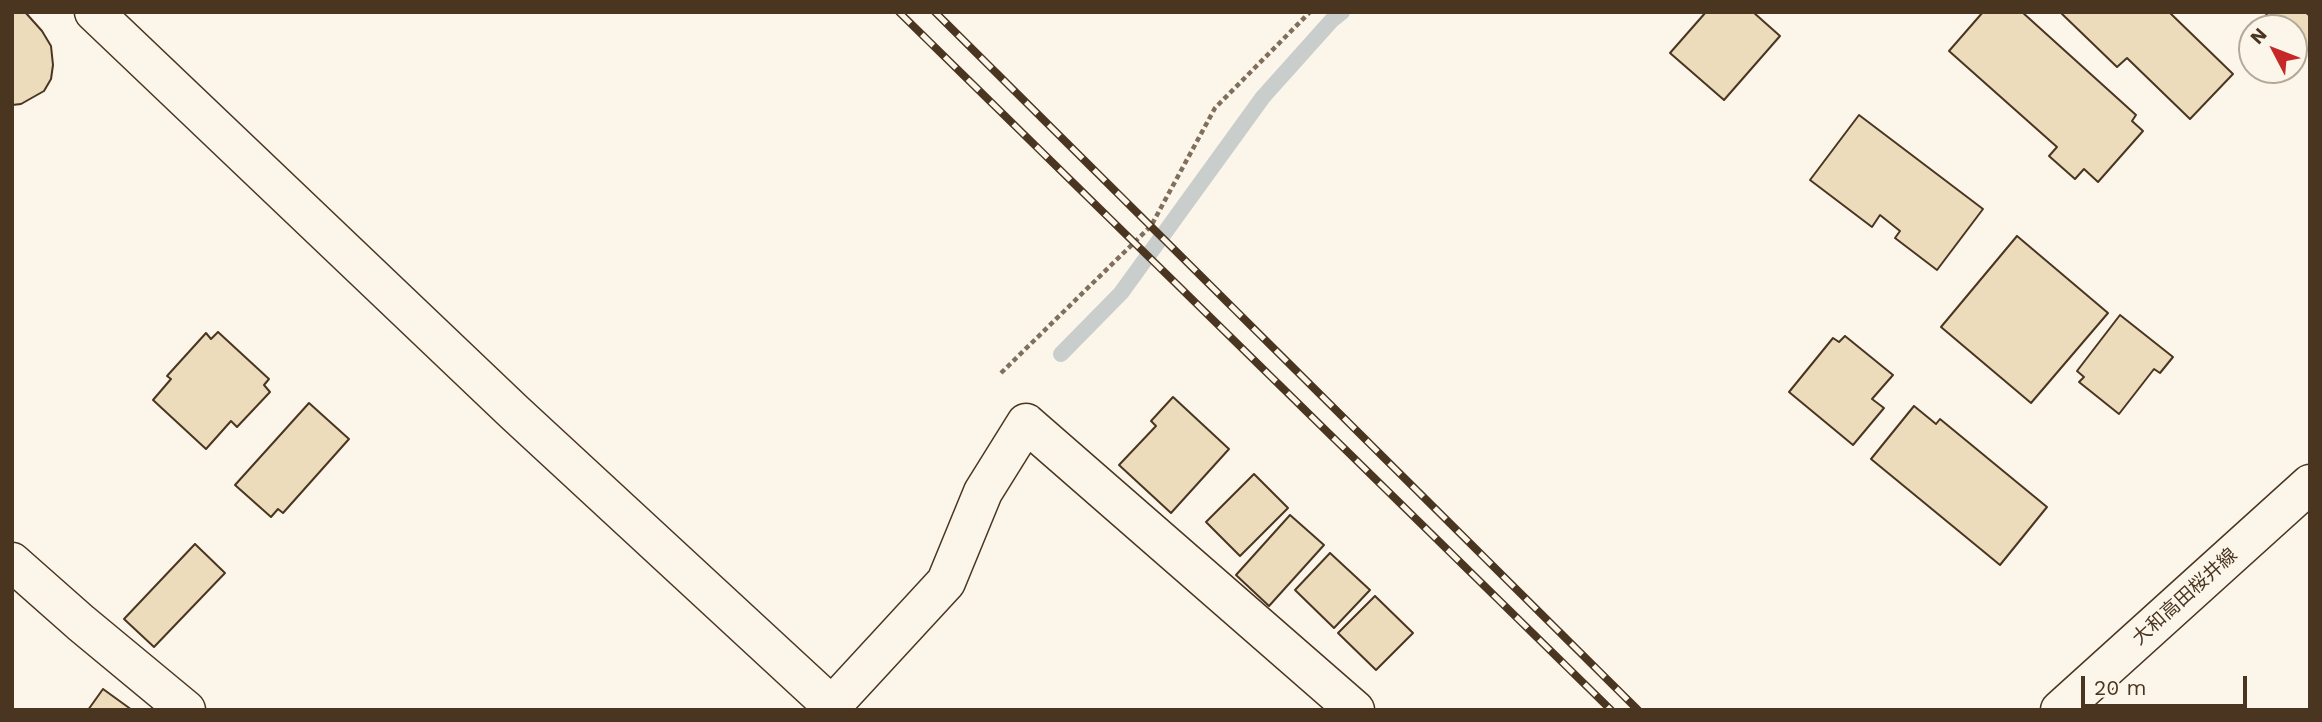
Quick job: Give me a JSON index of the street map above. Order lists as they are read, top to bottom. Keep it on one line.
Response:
{"streets":{"street":["大和高田桜井線"]},"scale_bar":"20 m","north":"top left"}
